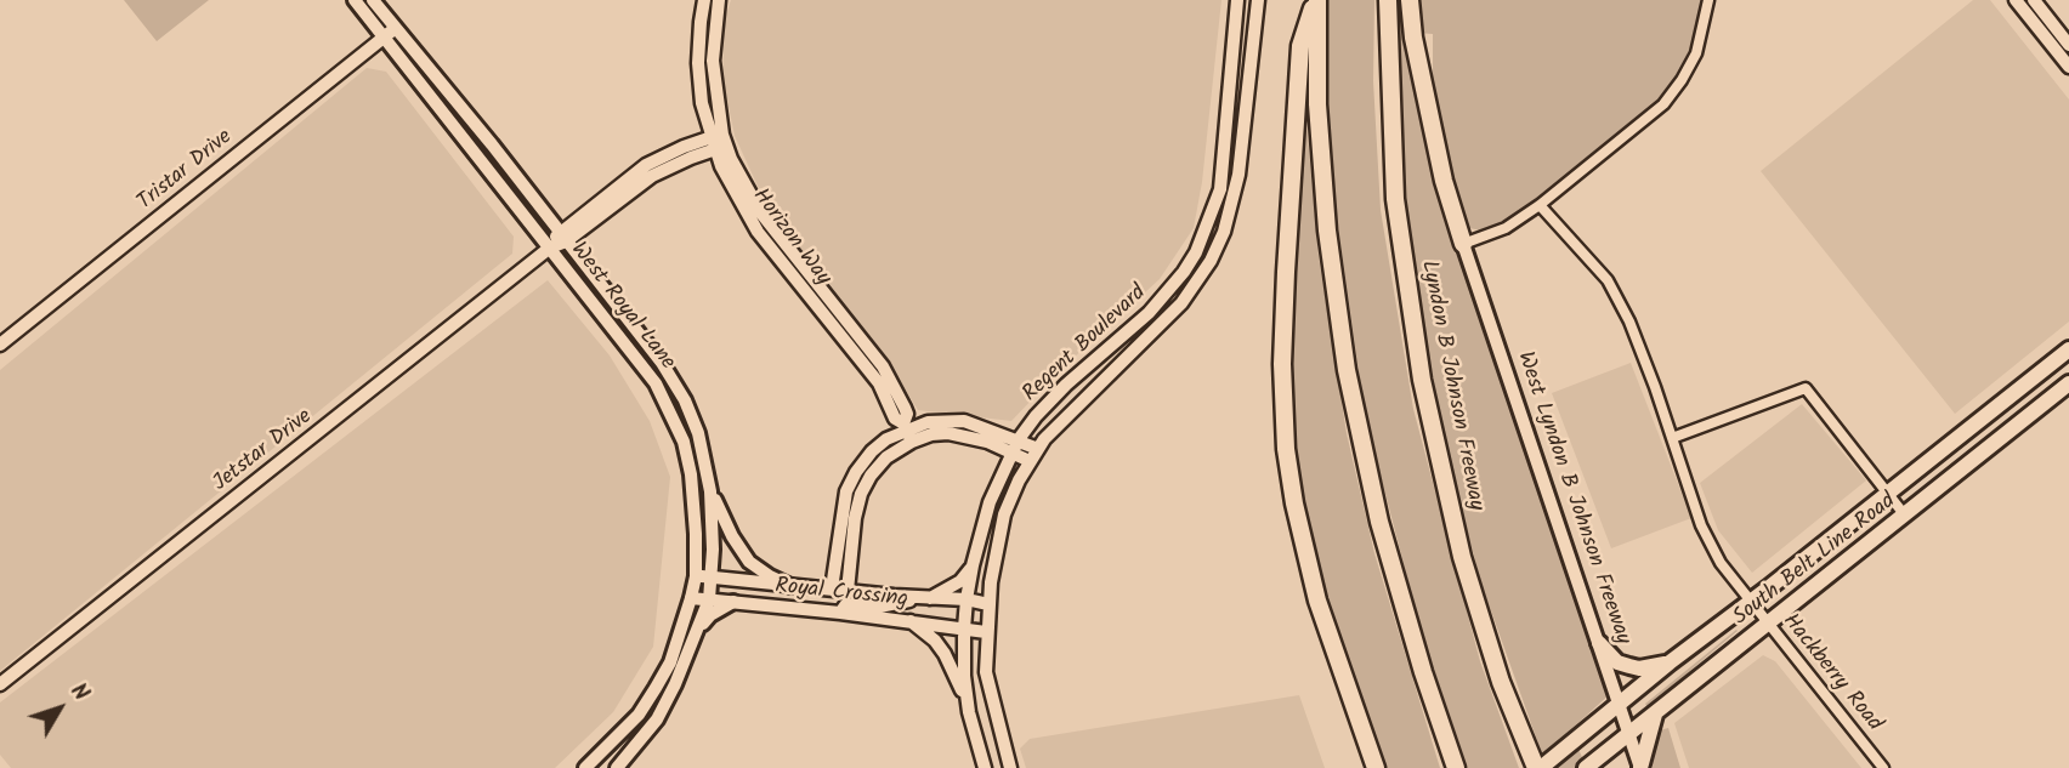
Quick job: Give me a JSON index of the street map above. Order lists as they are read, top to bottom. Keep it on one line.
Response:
{"streets":{"highway":["Lyndon B Johnson Freeway"],"main road":["West Royal Lane","West Lyndon B Johnson Freeway","South Belt Line Road"],"street":["Tristar Drive","Horizon Way","Regent Boulevard","Jetstar Drive","Royal Crossing","Hackberry Road"]},"crossings":[["Tristar Drive","West Royal Lane"],["Horizon Way","Jetstar Drive"],["West Royal Lane","Jetstar Drive"],["West Royal Lane","Royal Crossing"],["Regent Boulevard","Royal Crossing"],["Lyndon B Johnson Freeway","South Belt Line Road"],["West Lyndon B Johnson Freeway","South Belt Line Road"],["South Belt Line Road","Hackberry Road"]],"north":"top right"}
